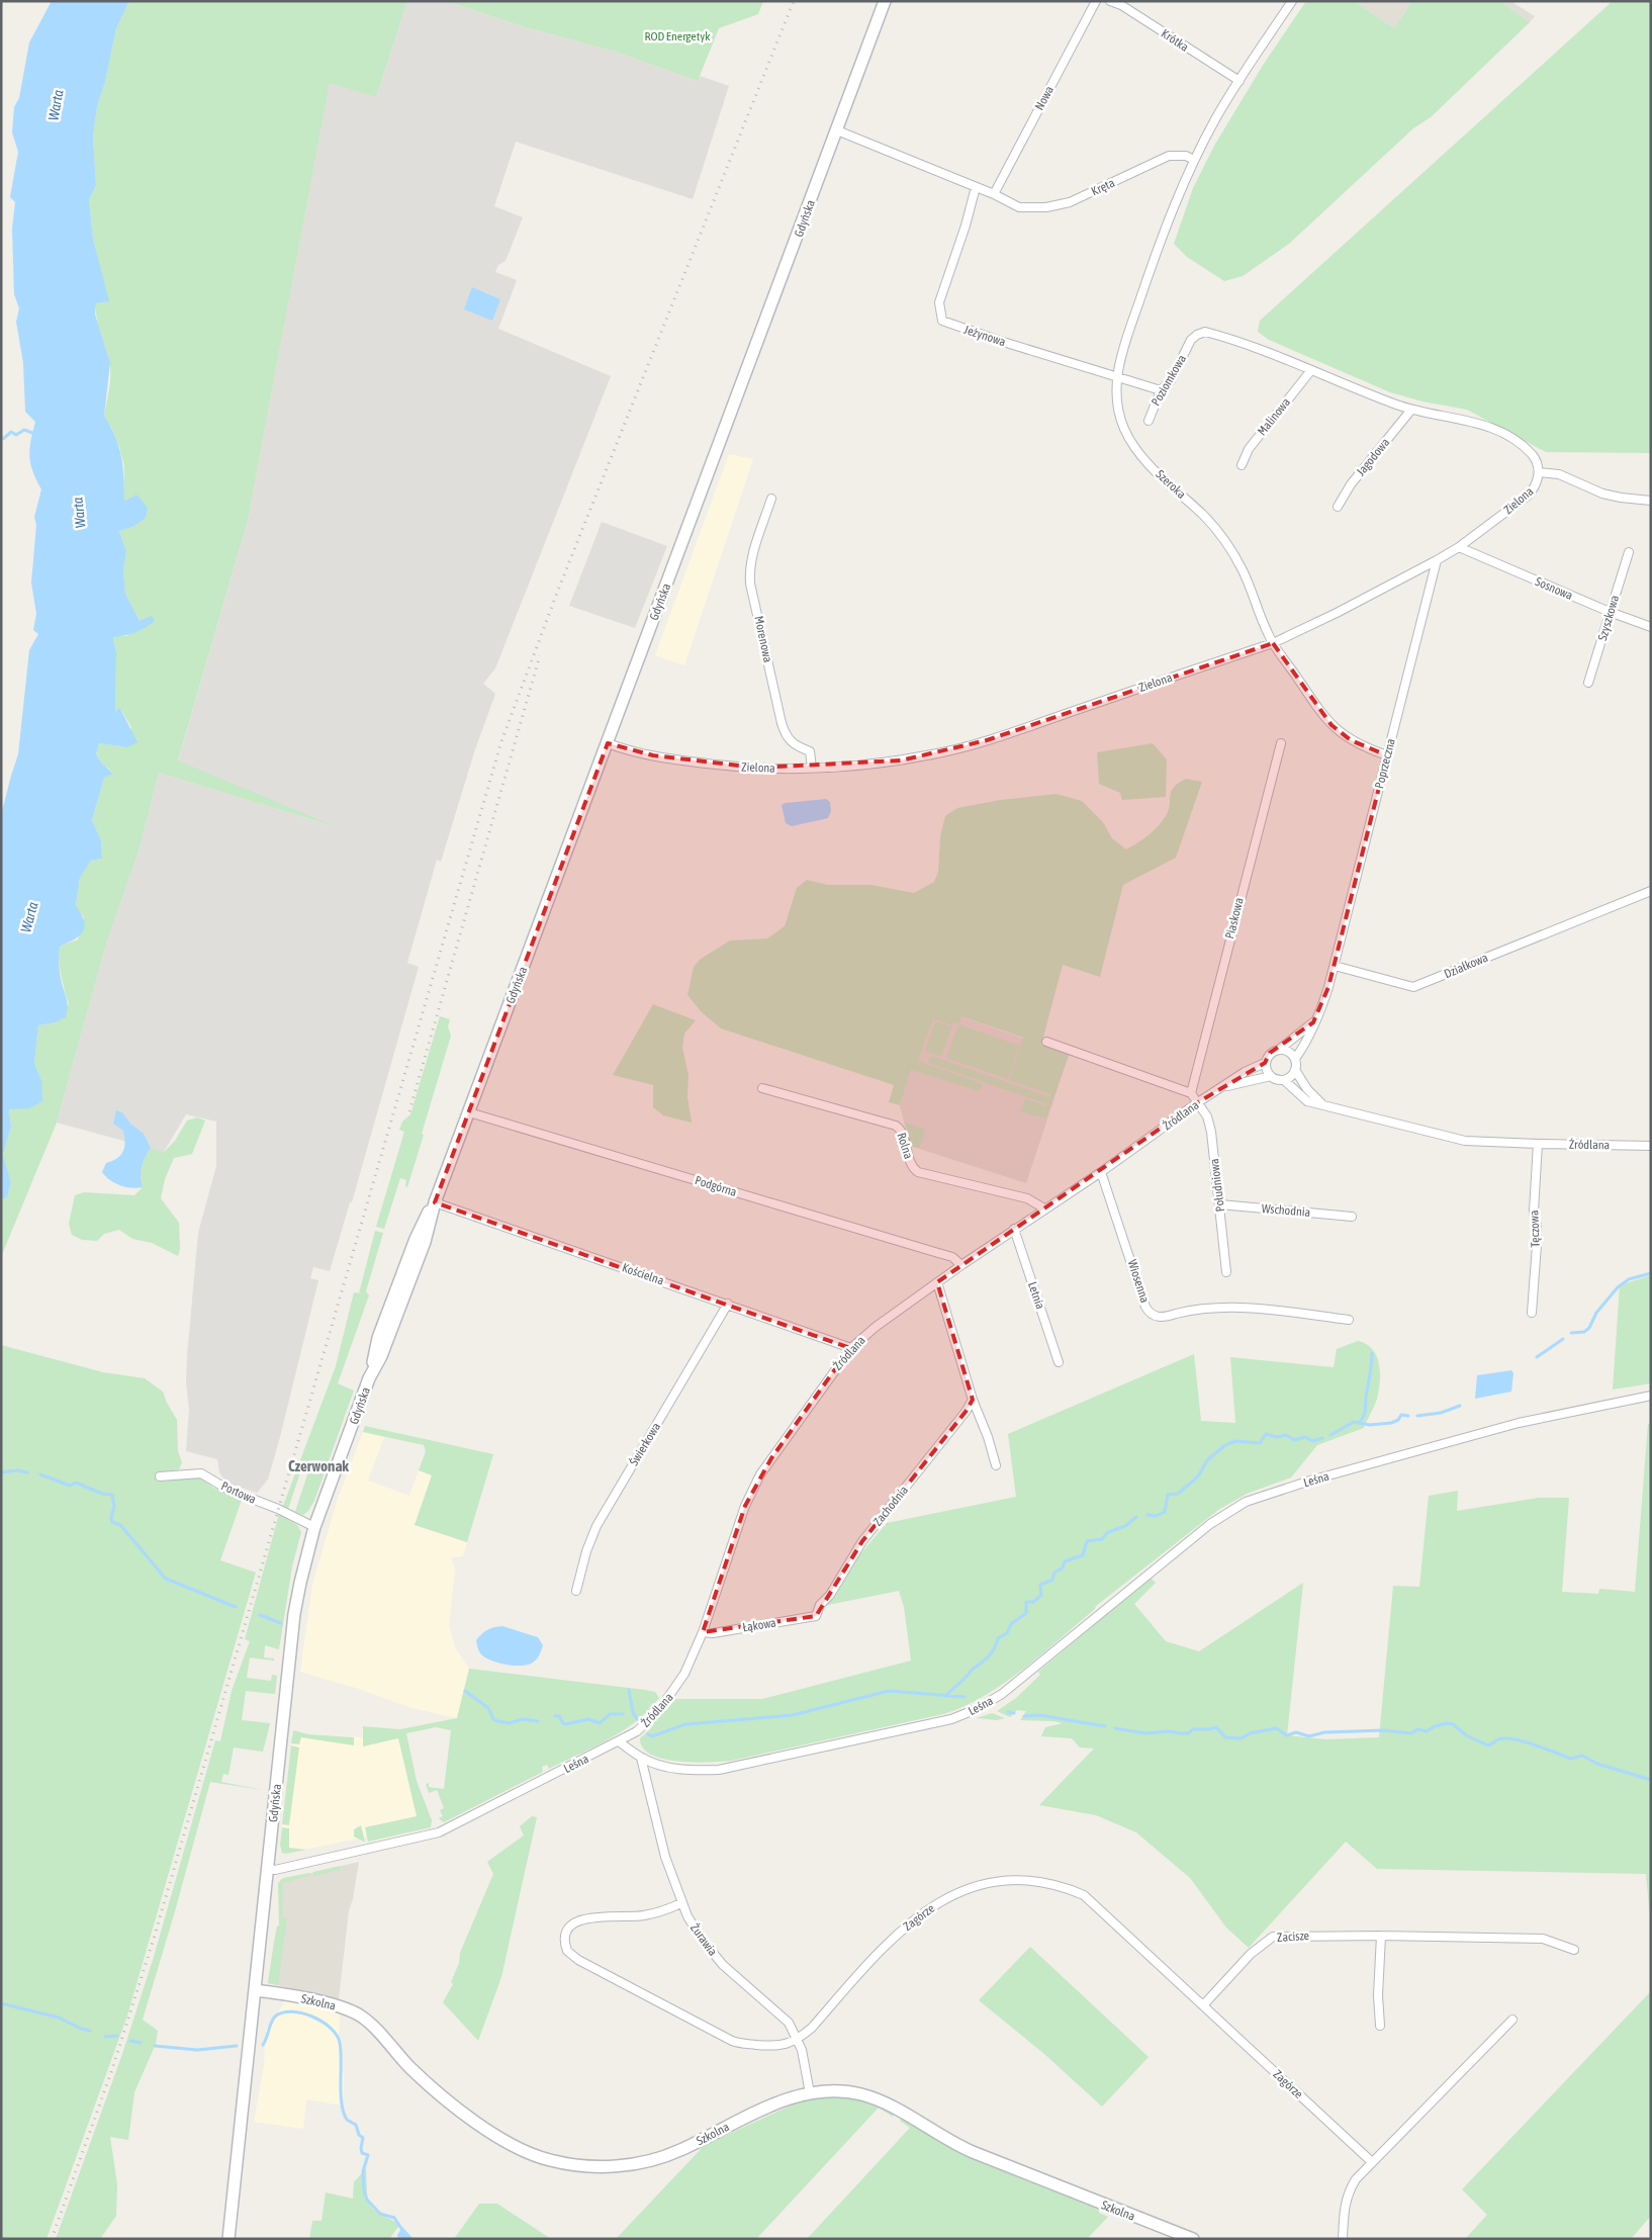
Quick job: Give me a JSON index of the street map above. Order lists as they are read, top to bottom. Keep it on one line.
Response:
{"streets":{"main road":["Gdyńska","Szkolna"],"street":["Krótka","Nowa","Kręta","Jeżynowa","Poziomkowa","Malinowa","Jagodowa","Szeroka","Zielona","Sosnowa","Szyszkowa","Morenowa","Poprzeczna","Piaskowa","Działkowa","Źródlana","Rolna","Południowa","Podgórna","Wschodnia","Tęczowa","Kościelna","Wiosenna","Letnia","Świerkowa","Leśna","Portowa","Zachodnia","Łąkowa","Zagórze","Zacisze","Żurawia"]},"crossings":[["Nowa","Kręta"],["Kręta","Gdyńska"],["Kręta","Jeżynowa"],["Kręta","Szeroka"],["Gdyńska","Zielona"],["Gdyńska","Podgórna"],["Gdyńska","Kościelna"],["Gdyńska","Leśna"],["Gdyńska","Portowa"],["Gdyńska","Szkolna"],["Jeżynowa","Poziomkowa"],["Jeżynowa","Szeroka"],["Poziomkowa","Malinowa"],["Szeroka","Zielona"],["Szeroka","Poprzeczna"],["Zielona","Sosnowa"],["Zielona","Morenowa"],["Zielona","Poprzeczna"],["Sosnowa","Szyszkowa"],["Poprzeczna","Działkowa"],["Źródlana","Rolna"],["Źródlana","Południowa"],["Źródlana","Podgórna"],["Źródlana","Tęczowa"],["Źródlana","Kościelna"],["Źródlana","Wiosenna"],["Źródlana","Letnia"],["Źródlana","Leśna"],["Źródlana","Łąkowa"],["Południowa","Wschodnia"],["Kościelna","Świerkowa"],["Leśna","Żurawia"],["Zachodnia","Łąkowa"],["Zagórze","Zacisze"],["Zagórze","Żurawia"],["Żurawia","Szkolna"]],"districts":["Czerwonak"],"water":["Warta"],"parks":["ROD Energetyk"]}
